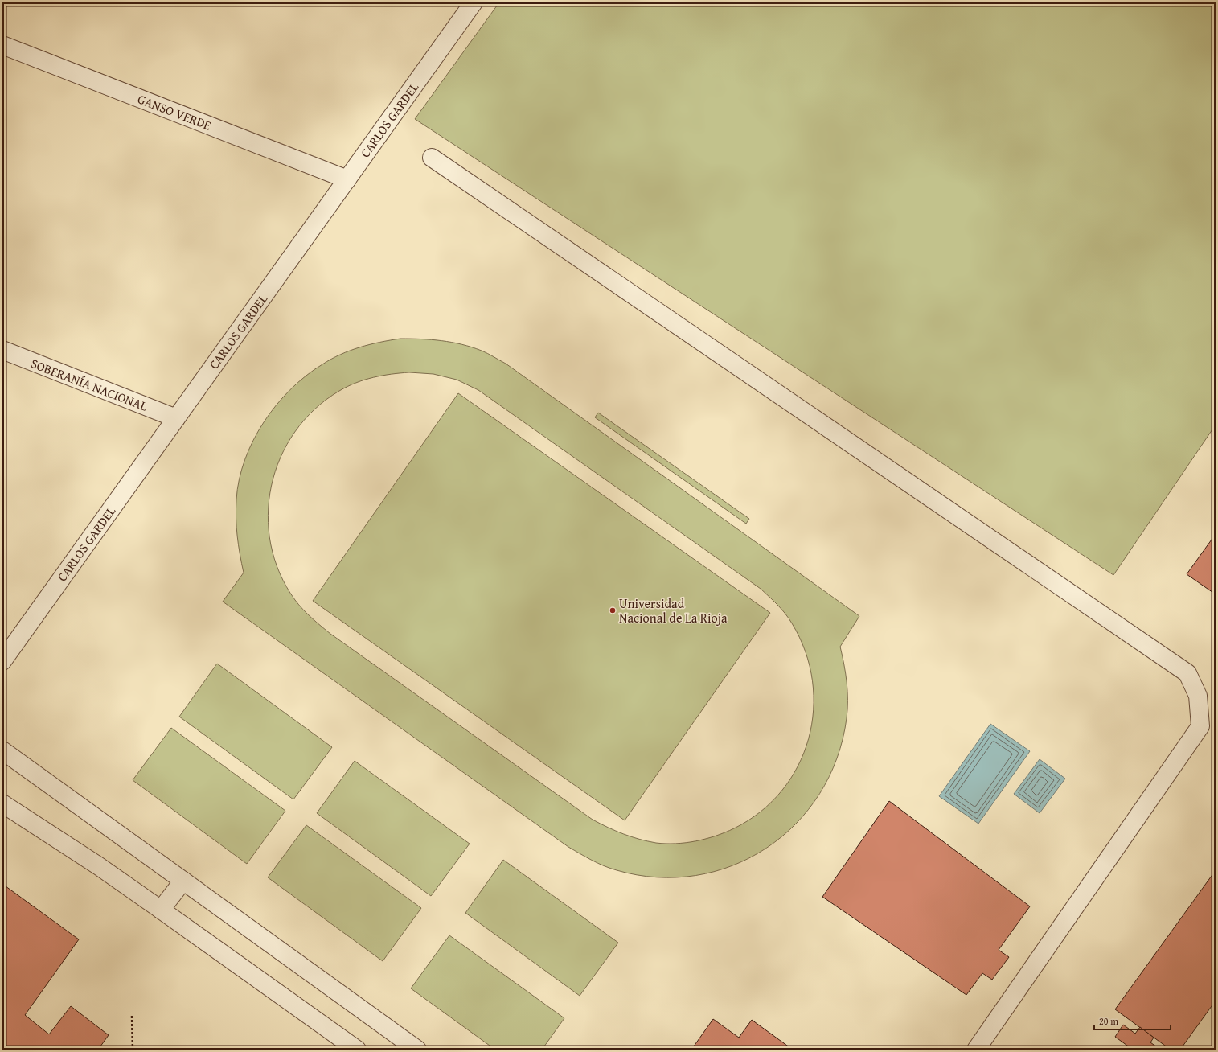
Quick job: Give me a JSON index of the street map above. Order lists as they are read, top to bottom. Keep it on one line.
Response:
{"streets":{"street":["GANSO VERDE","CARLOS GARDEL","SOBERANÍA NACIONAL"]},"crossings":[["GANSO VERDE","CARLOS GARDEL"],["CARLOS GARDEL","SOBERANÍA NACIONAL"]],"places":["Universidad Nacional de La Rioja"],"scale_bar":"20 m"}
